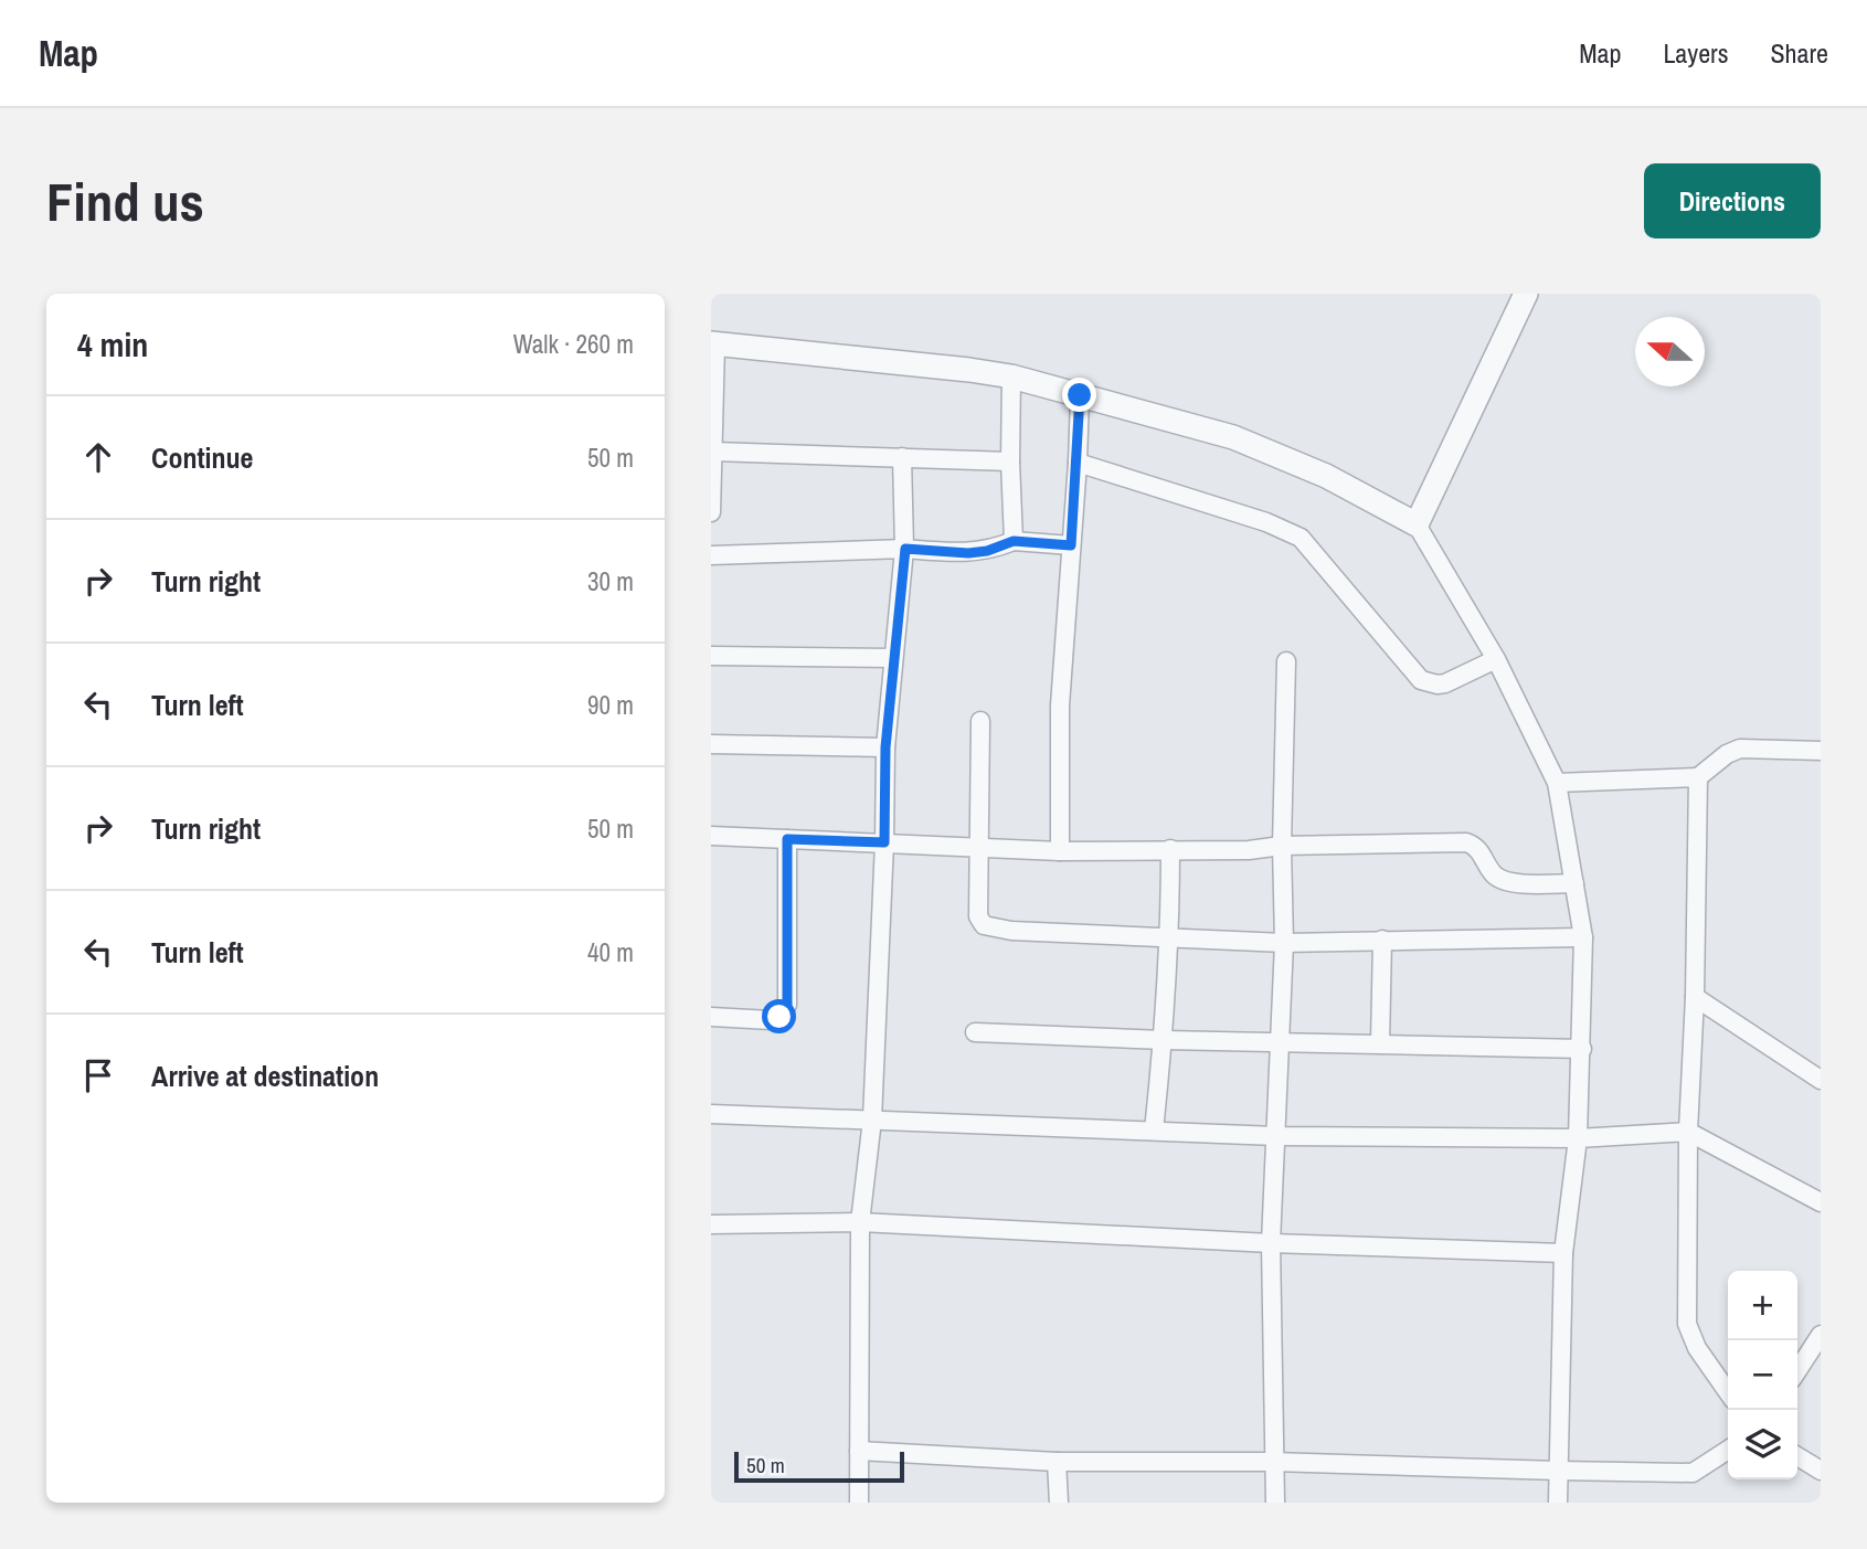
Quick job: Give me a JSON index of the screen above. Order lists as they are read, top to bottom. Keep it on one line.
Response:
{"scale_bar":"50 m","north":"left","page":{"header":"Map","nav":["Map","Layers","Share"],"buttons":"Directions","title":"Find us","heading":["4 min","Walk · 260 m"],"list":[["Continue","50 m"],["Turn right","30 m"],["Turn left","90 m"],["Turn right","50 m"],["Turn left","40 m"],"Arrive at destination"],"map_buttons":["+","−"],"scale":"50 m"}}
